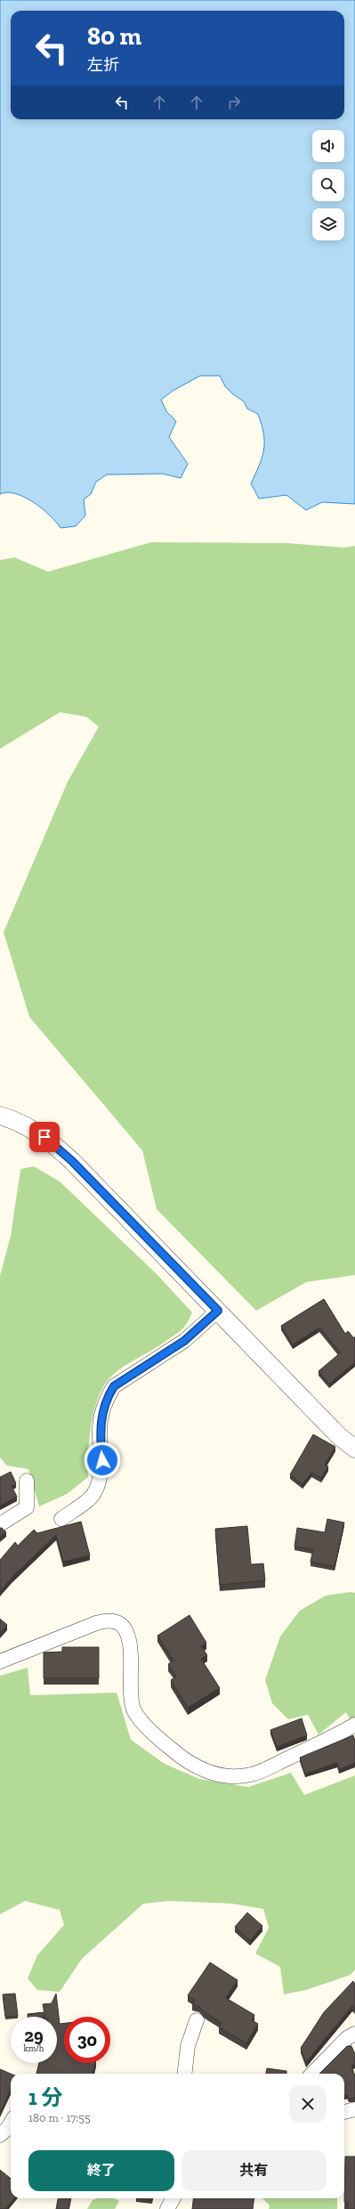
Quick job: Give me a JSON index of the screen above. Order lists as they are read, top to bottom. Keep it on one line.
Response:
{"page":{"turn":["80 m","左折"],"speed":"29 km/h","limit":"30","heading":["1 分","180 m · 17:55"],"buttons":["終了","共有"]}}
